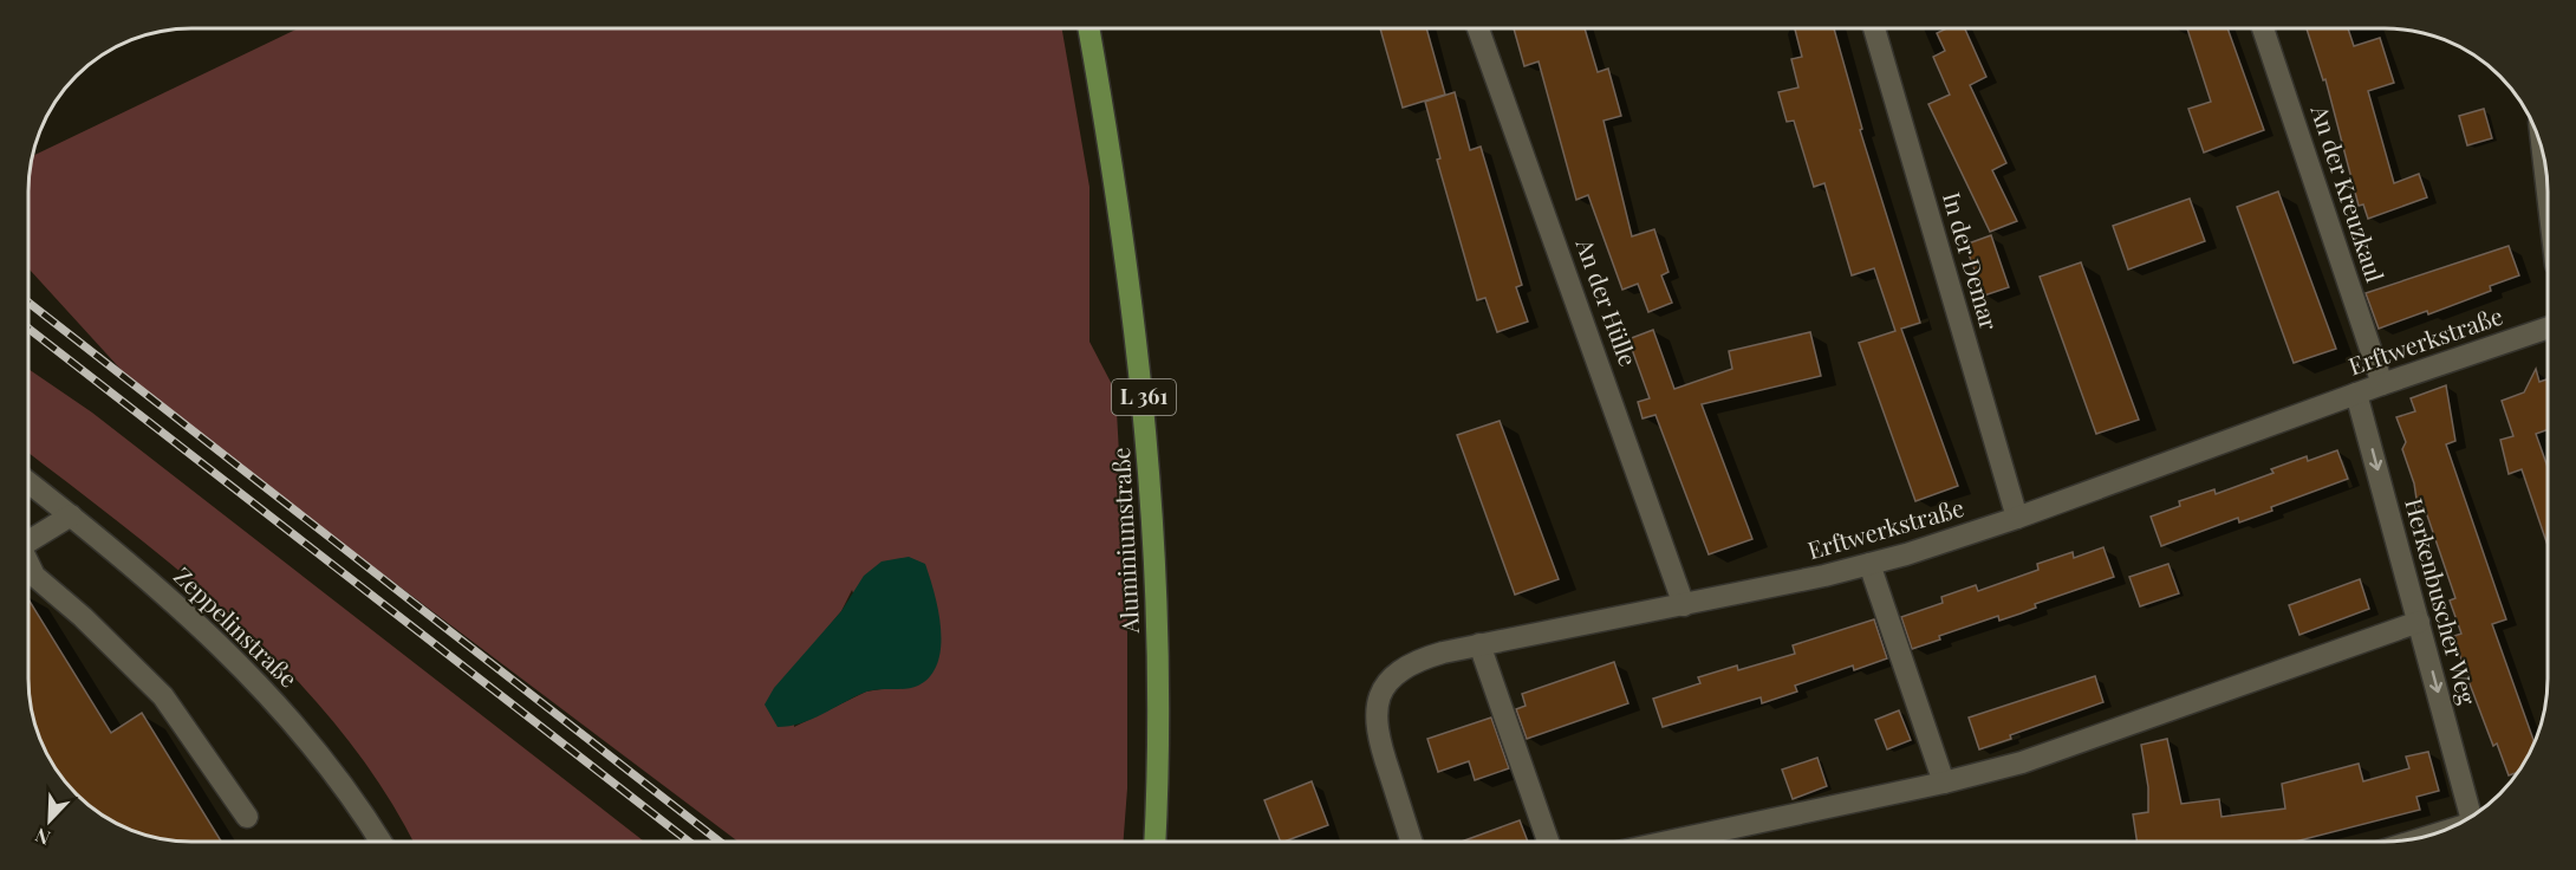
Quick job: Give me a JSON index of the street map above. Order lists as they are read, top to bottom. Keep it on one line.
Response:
{"streets":{"main road":["L 361","Aluminiumstraße"],"street":["An der Kreuzkaul","In der Demar","An der Hülle","Erftwerkstraße","Herkenbuscher Weg","Zeppelinstraße"]},"crossings":[["An der Kreuzkaul","Erftwerkstraße"],["In der Demar","Erftwerkstraße"],["An der Hülle","Erftwerkstraße"],["Erftwerkstraße","Herkenbuscher Weg"]],"one_way":["Herkenbuscher Weg"],"north":"bottom left"}
